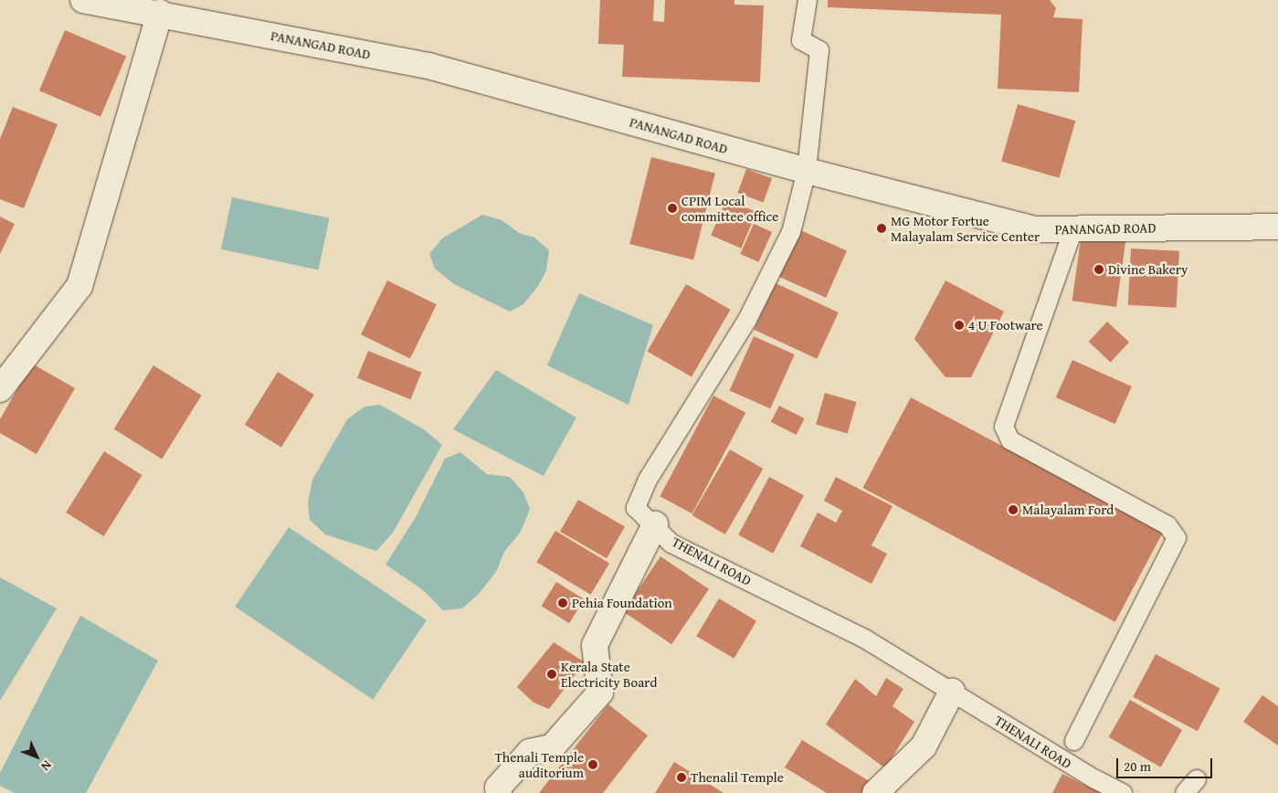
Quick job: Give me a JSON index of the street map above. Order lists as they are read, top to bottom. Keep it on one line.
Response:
{"streets":{"main road":["PANANGAD ROAD"],"lane":["THENALI ROAD"]},"crossings":[["PANANGAD ROAD","THENALI ROAD"]],"places":["CPIM Local committee office","MG Motor Fortue Malayalam Service Center","Divine Bakery","4 U Footware","Malayalam Ford","Pehia Foundation","Kerala State Electricity Board","Thenali Temple auditorium","Thenalil Temple"],"scale_bar":"20 m","north":"bottom right"}
